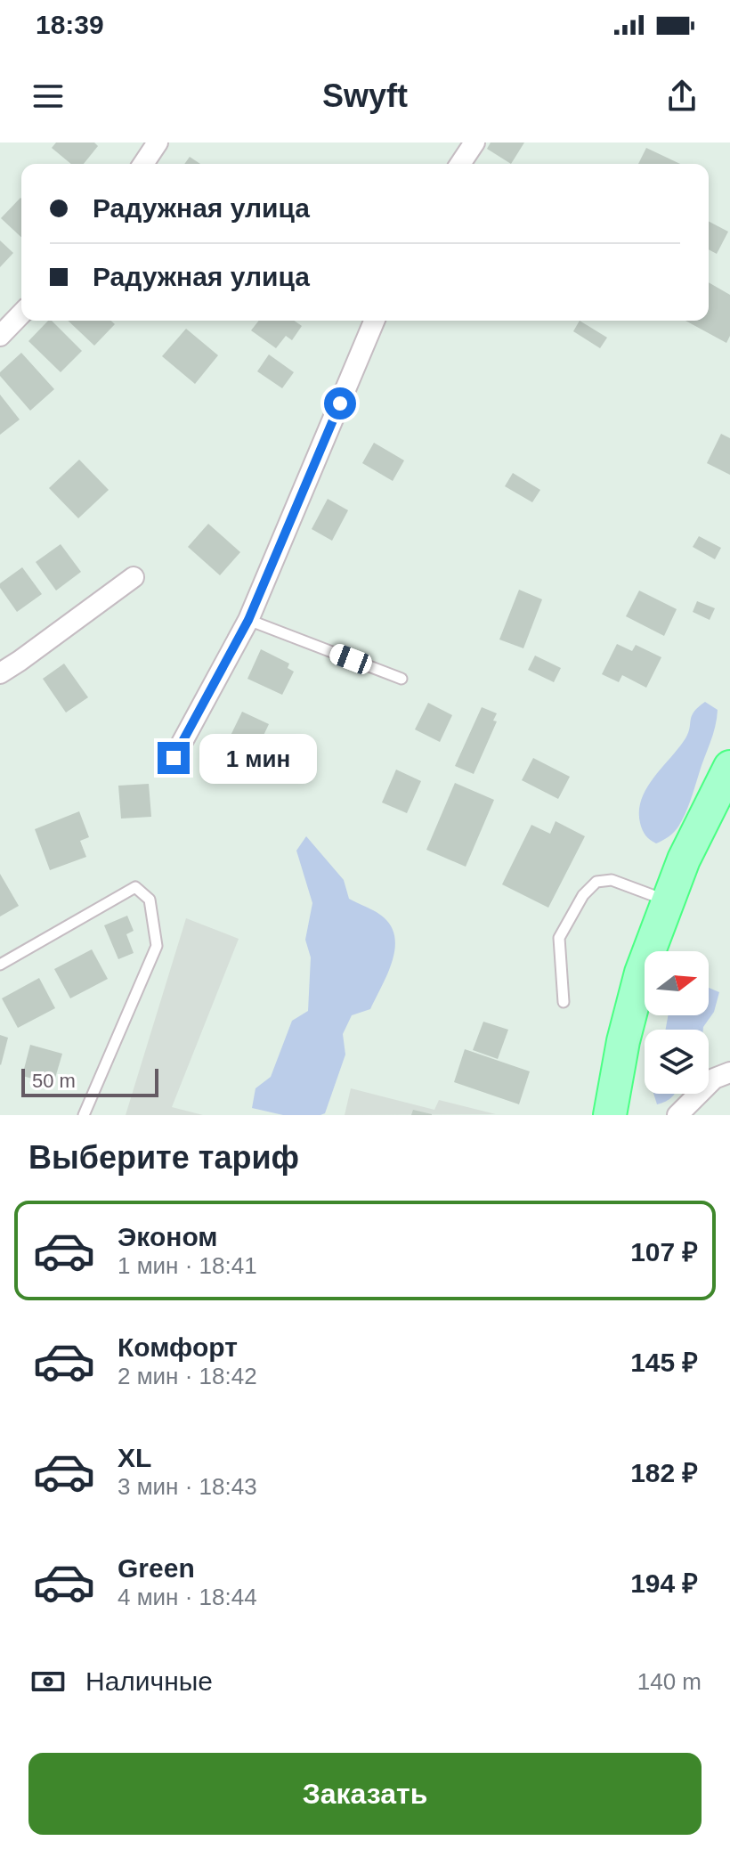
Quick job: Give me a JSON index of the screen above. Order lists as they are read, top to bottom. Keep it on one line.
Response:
{"scale_bar":"50 m","north":"right","page":{"status":"18:39","header":"Swyft","banner":["Радужная улица","Радужная улица"],"bubble":"1 мин","scale":"50 m","heading":"Выберите тариф","list":[{"name":"Эконом","note":"1 мин · 18:41","value":"107 ₽"},{"name":"Комфорт","note":"2 мин · 18:42","value":"145 ₽"},{"name":"XL","note":"3 мин · 18:43","value":"182 ₽"},{"name":"Green","note":"4 мин · 18:44","value":"194 ₽"}],"pay":["Наличные","140 m"],"buttons":"Заказать"}}
